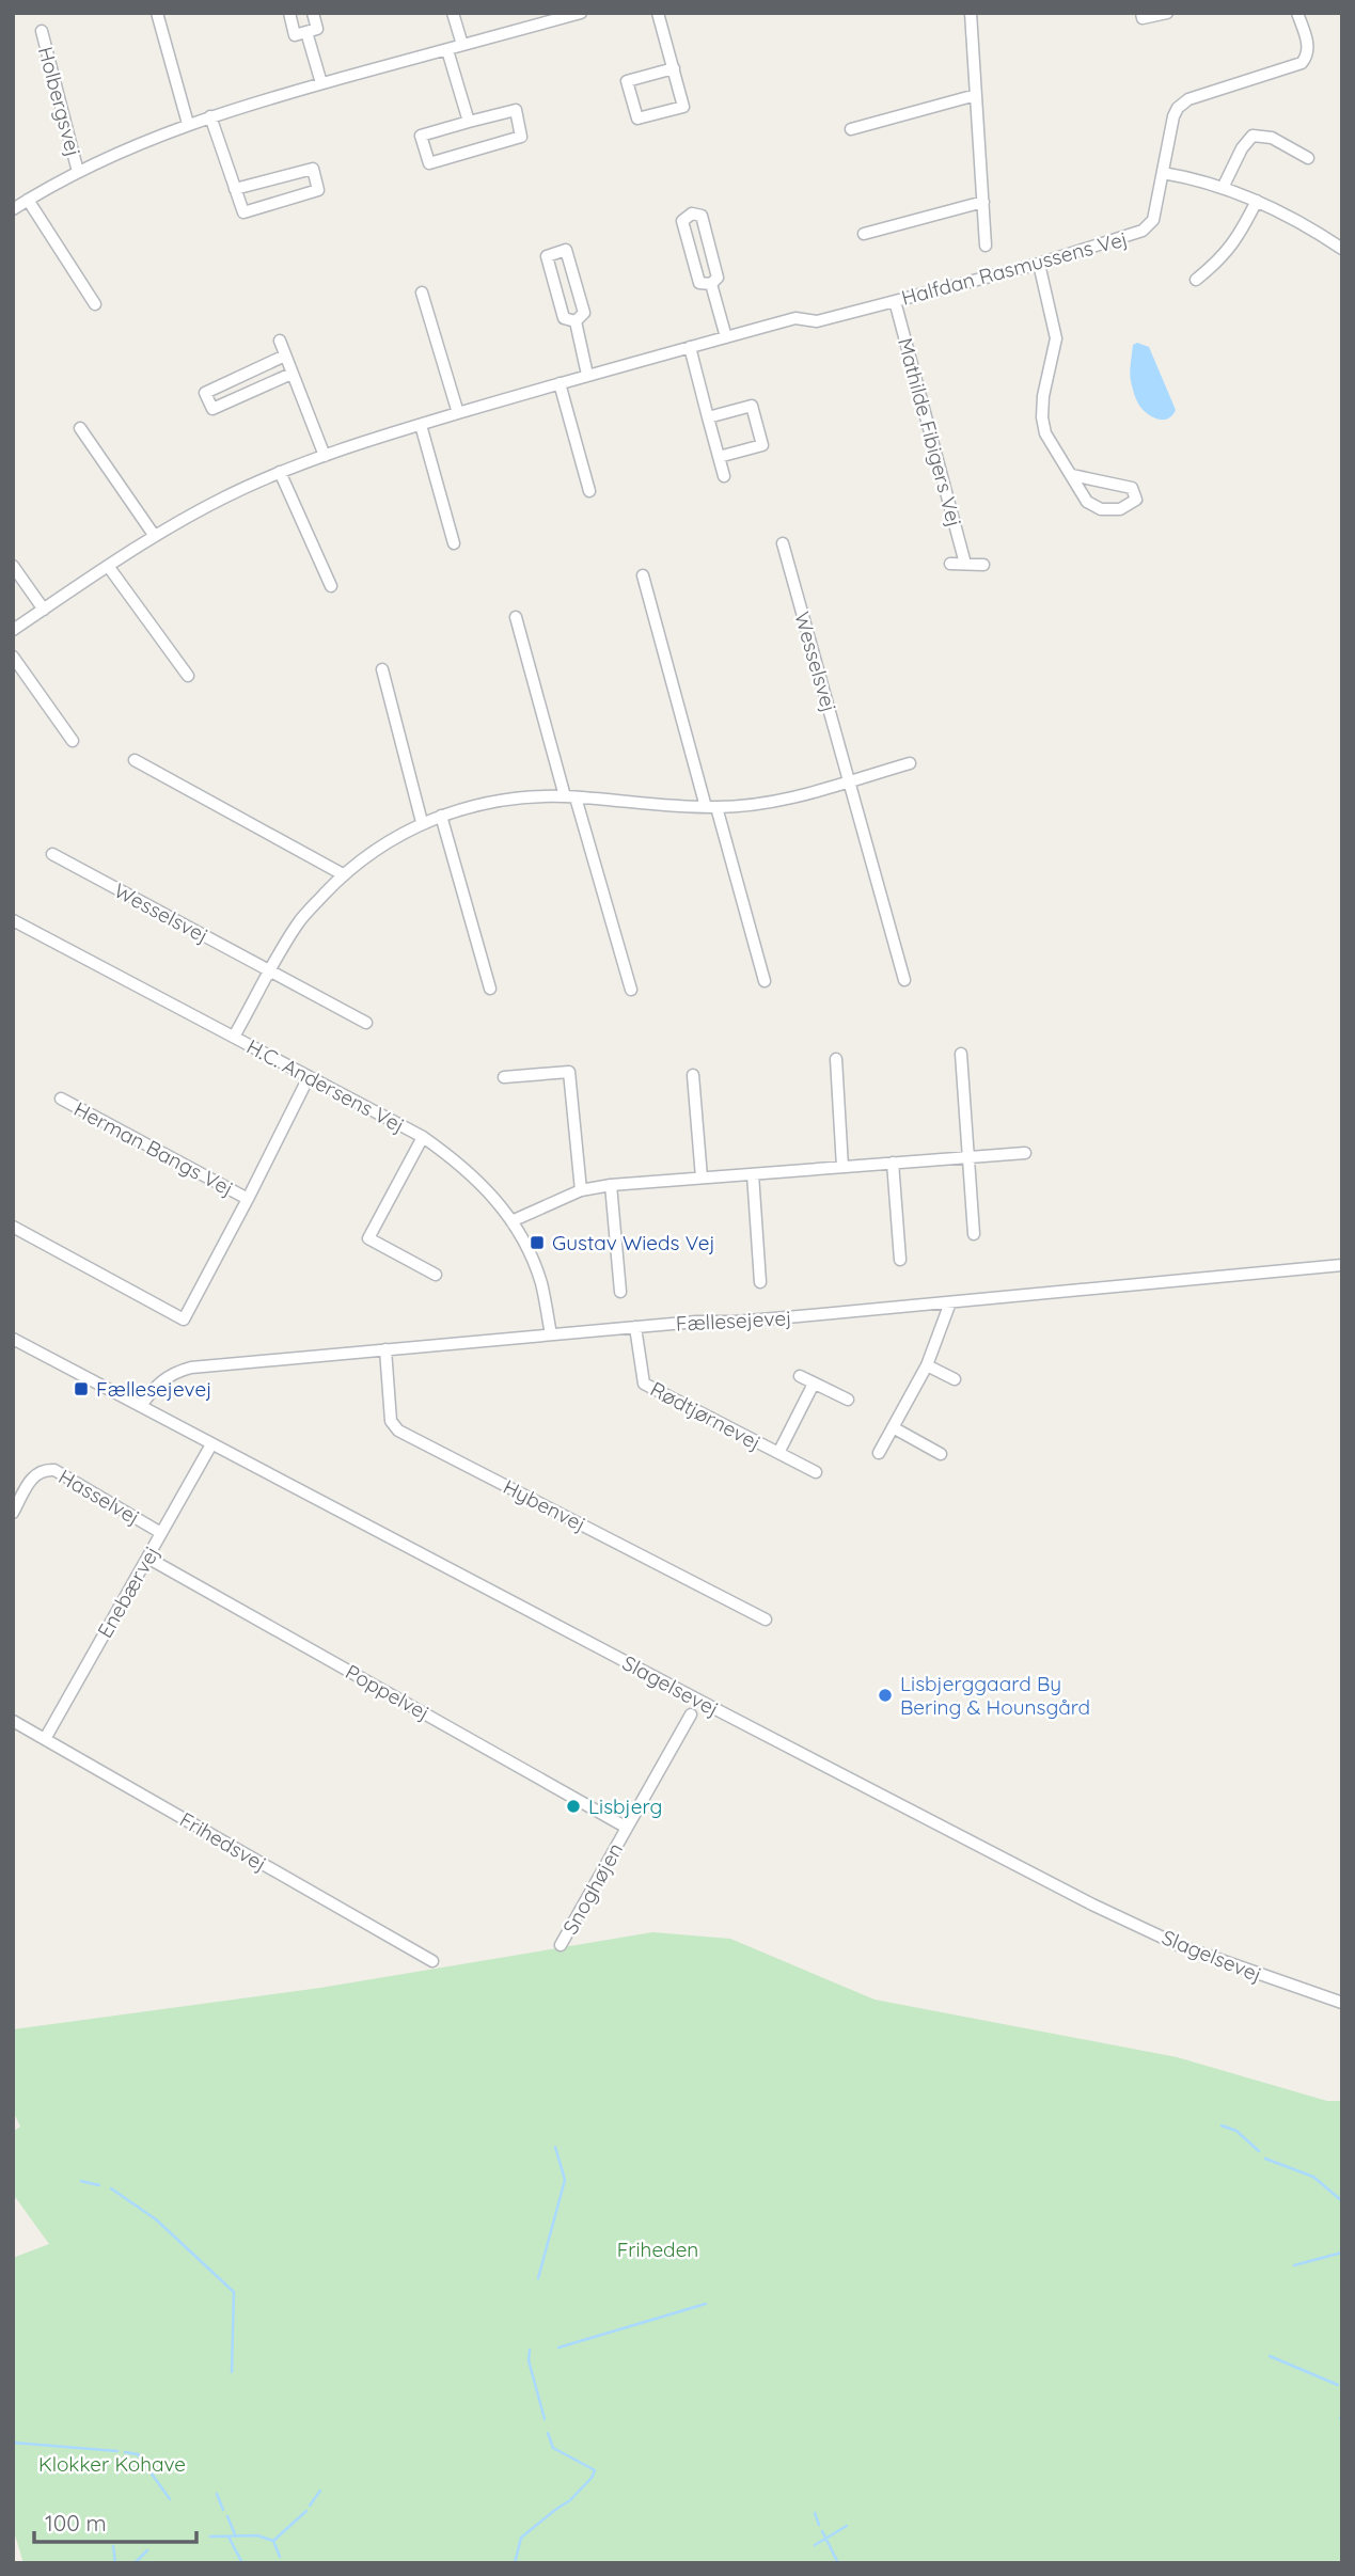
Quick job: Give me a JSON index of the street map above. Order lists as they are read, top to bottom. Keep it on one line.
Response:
{"streets":{"street":["Holbergsvej","Halfdan Rasmussens Vej","Mathilde Fibigers Vej","Wesselsvej","H.C. Andersens Vej","Herman Bangs Vej","Fællesejevej","Rødtjørnevej","Hasselvej","Hybenvej","Enebærvej","Slagelsevej","Poppelvej","Frihedsvej","Snoghøjen"]},"crossings":[["Halfdan Rasmussens Vej","Mathilde Fibigers Vej"],["H.C. Andersens Vej","Herman Bangs Vej"],["H.C. Andersens Vej","Fællesejevej"],["Fællesejevej","Rødtjørnevej"],["Fællesejevej","Hybenvej"],["Fællesejevej","Slagelsevej"],["Hasselvej","Enebærvej"],["Enebærvej","Slagelsevej"],["Enebærvej","Poppelvej"],["Enebærvej","Frihedsvej"],["Poppelvej","Snoghøjen"]],"parks":["Friheden","Klokker Kohave"],"places":{"transit":["Gustav Wieds Vej","Fællesejevej"],"other":["Lisbjerggaard By Bering & Hounsgård","Lisbjerg"]},"scale_bar":"100 m"}
